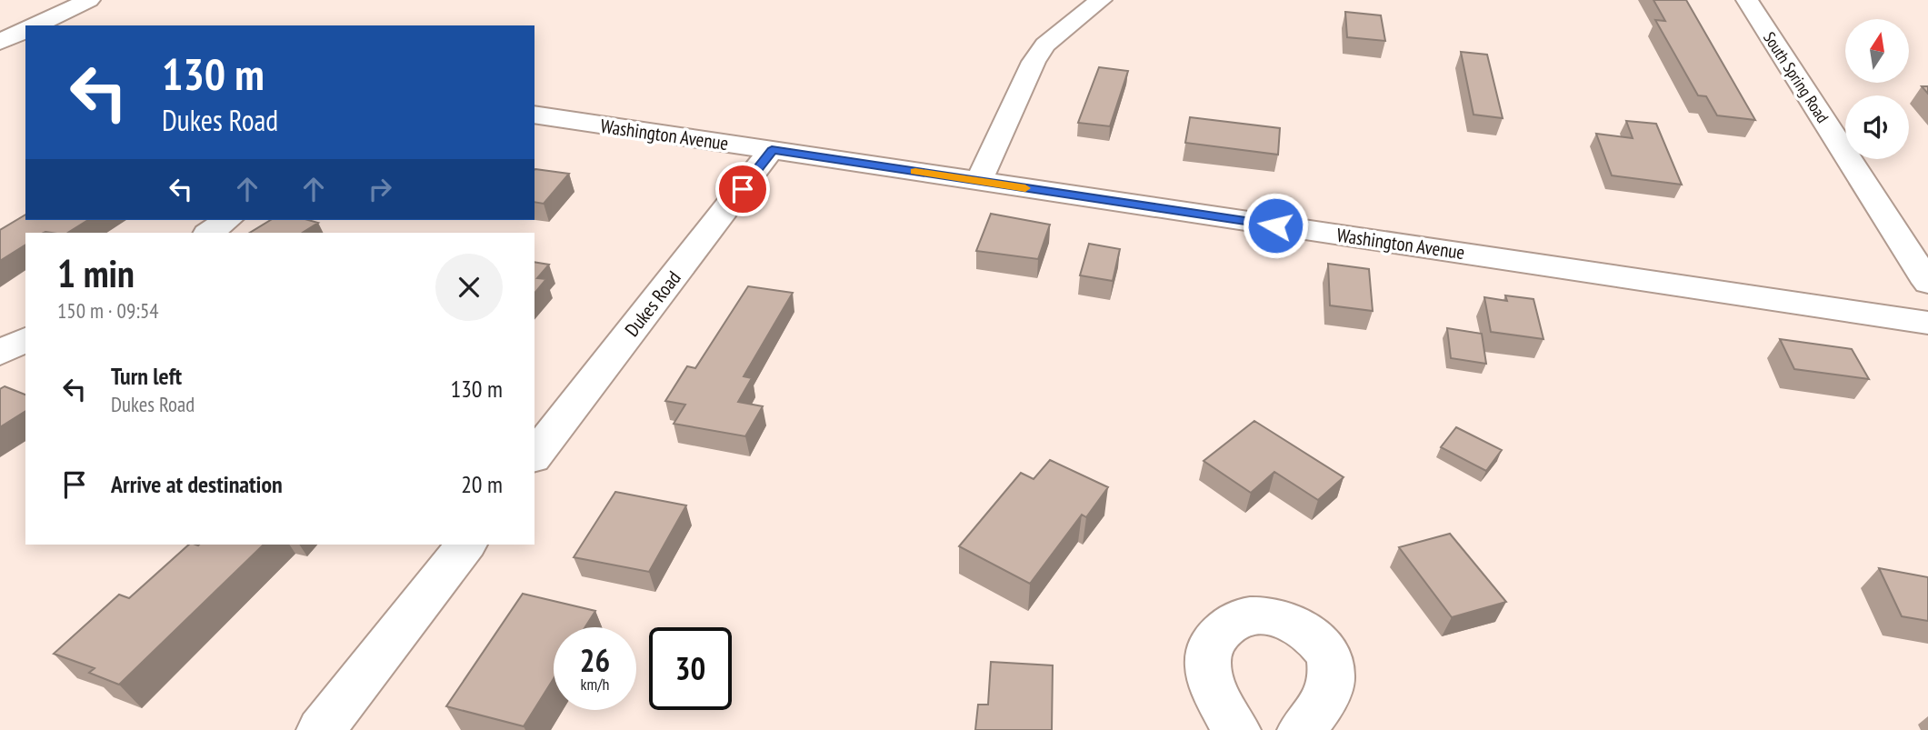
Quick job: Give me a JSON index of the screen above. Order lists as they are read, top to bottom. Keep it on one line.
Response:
{"streets":{"street":["South Spring Road","Washington Avenue","Dukes Road"]},"crossings":[["Washington Avenue","Dukes Road"]],"north":"top","page":{"turn":["130 m","Dukes Road"],"heading":["1 min","150 m · 09:54"],"list":[{"name":"Turn left","note":"Dukes Road","value":"130 m"},{"name":"Arrive at destination","value":"20 m"}],"speed":"26 km/h","limit":"30"}}
